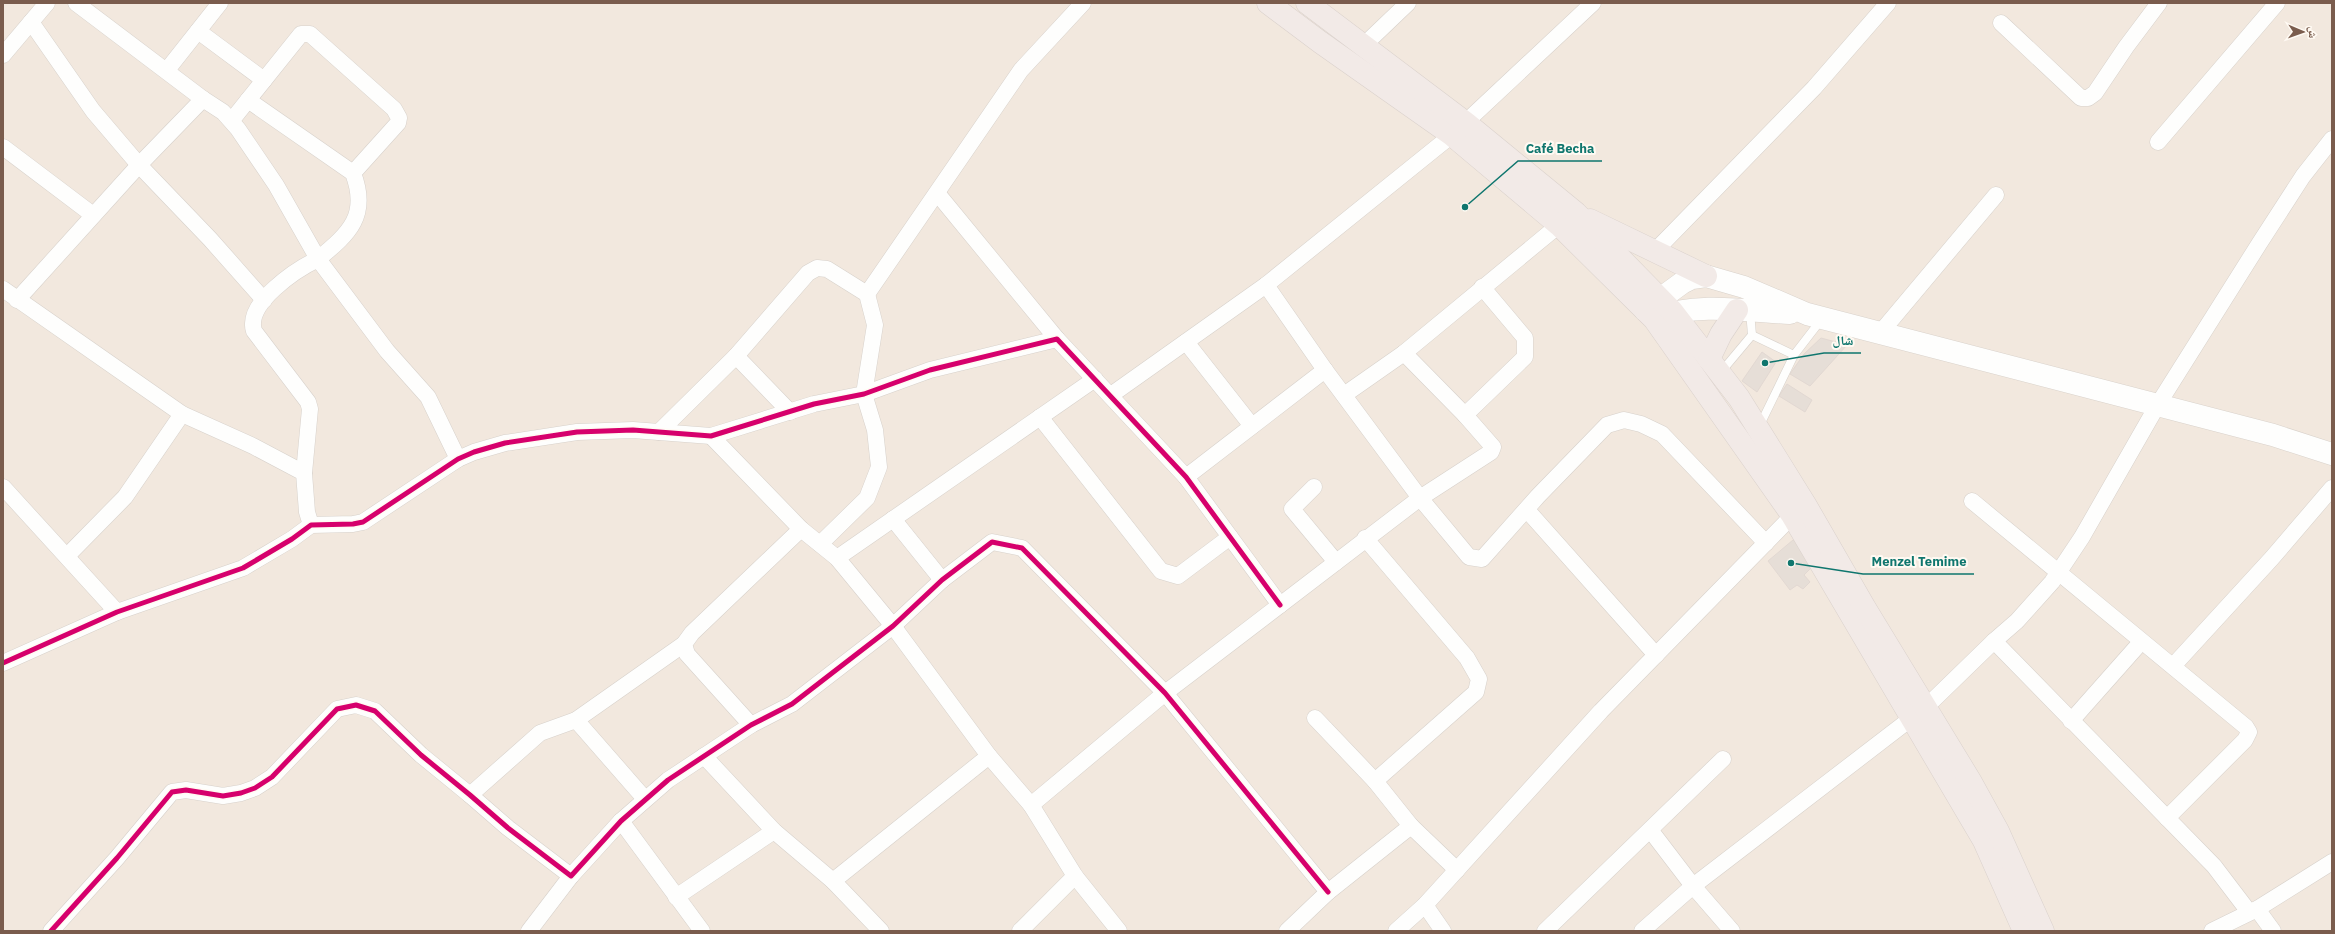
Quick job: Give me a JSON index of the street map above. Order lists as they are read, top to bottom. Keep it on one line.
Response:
{"places":["Café Becha","شال","Menzel Temime"],"north":"right"}
